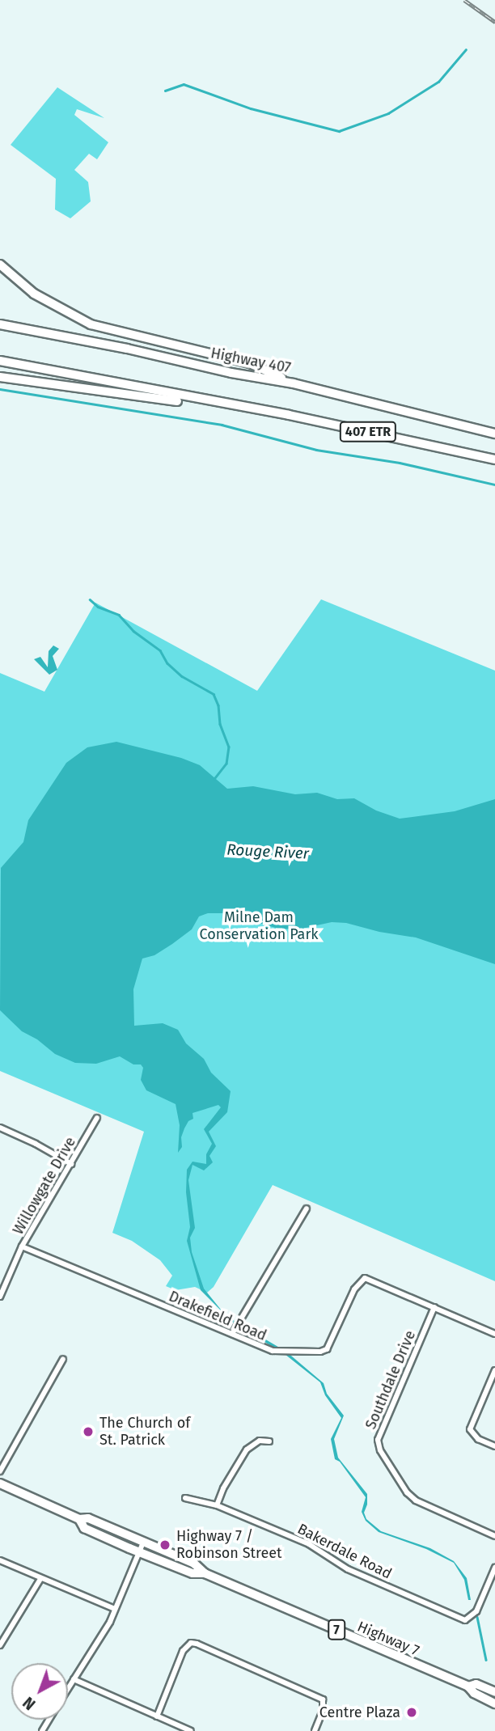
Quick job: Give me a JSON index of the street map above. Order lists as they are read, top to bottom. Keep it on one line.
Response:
{"streets":{"highway":["Highway 407","407 ETR"],"main road":["7","Highway 7"],"street":["Willowgate Drive","Drakefield Road","Southdale Drive","Bakerdale Road"]},"crossings":[["Willowgate Drive","Drakefield Road"],["Drakefield Road","Southdale Drive"]],"water":["Rouge River"],"parks":["Milne Dam Conservation Park"],"places":["The Church of St. Patrick","Highway 7 / Robinson Street","Centre Plaza"],"north":"bottom left"}
